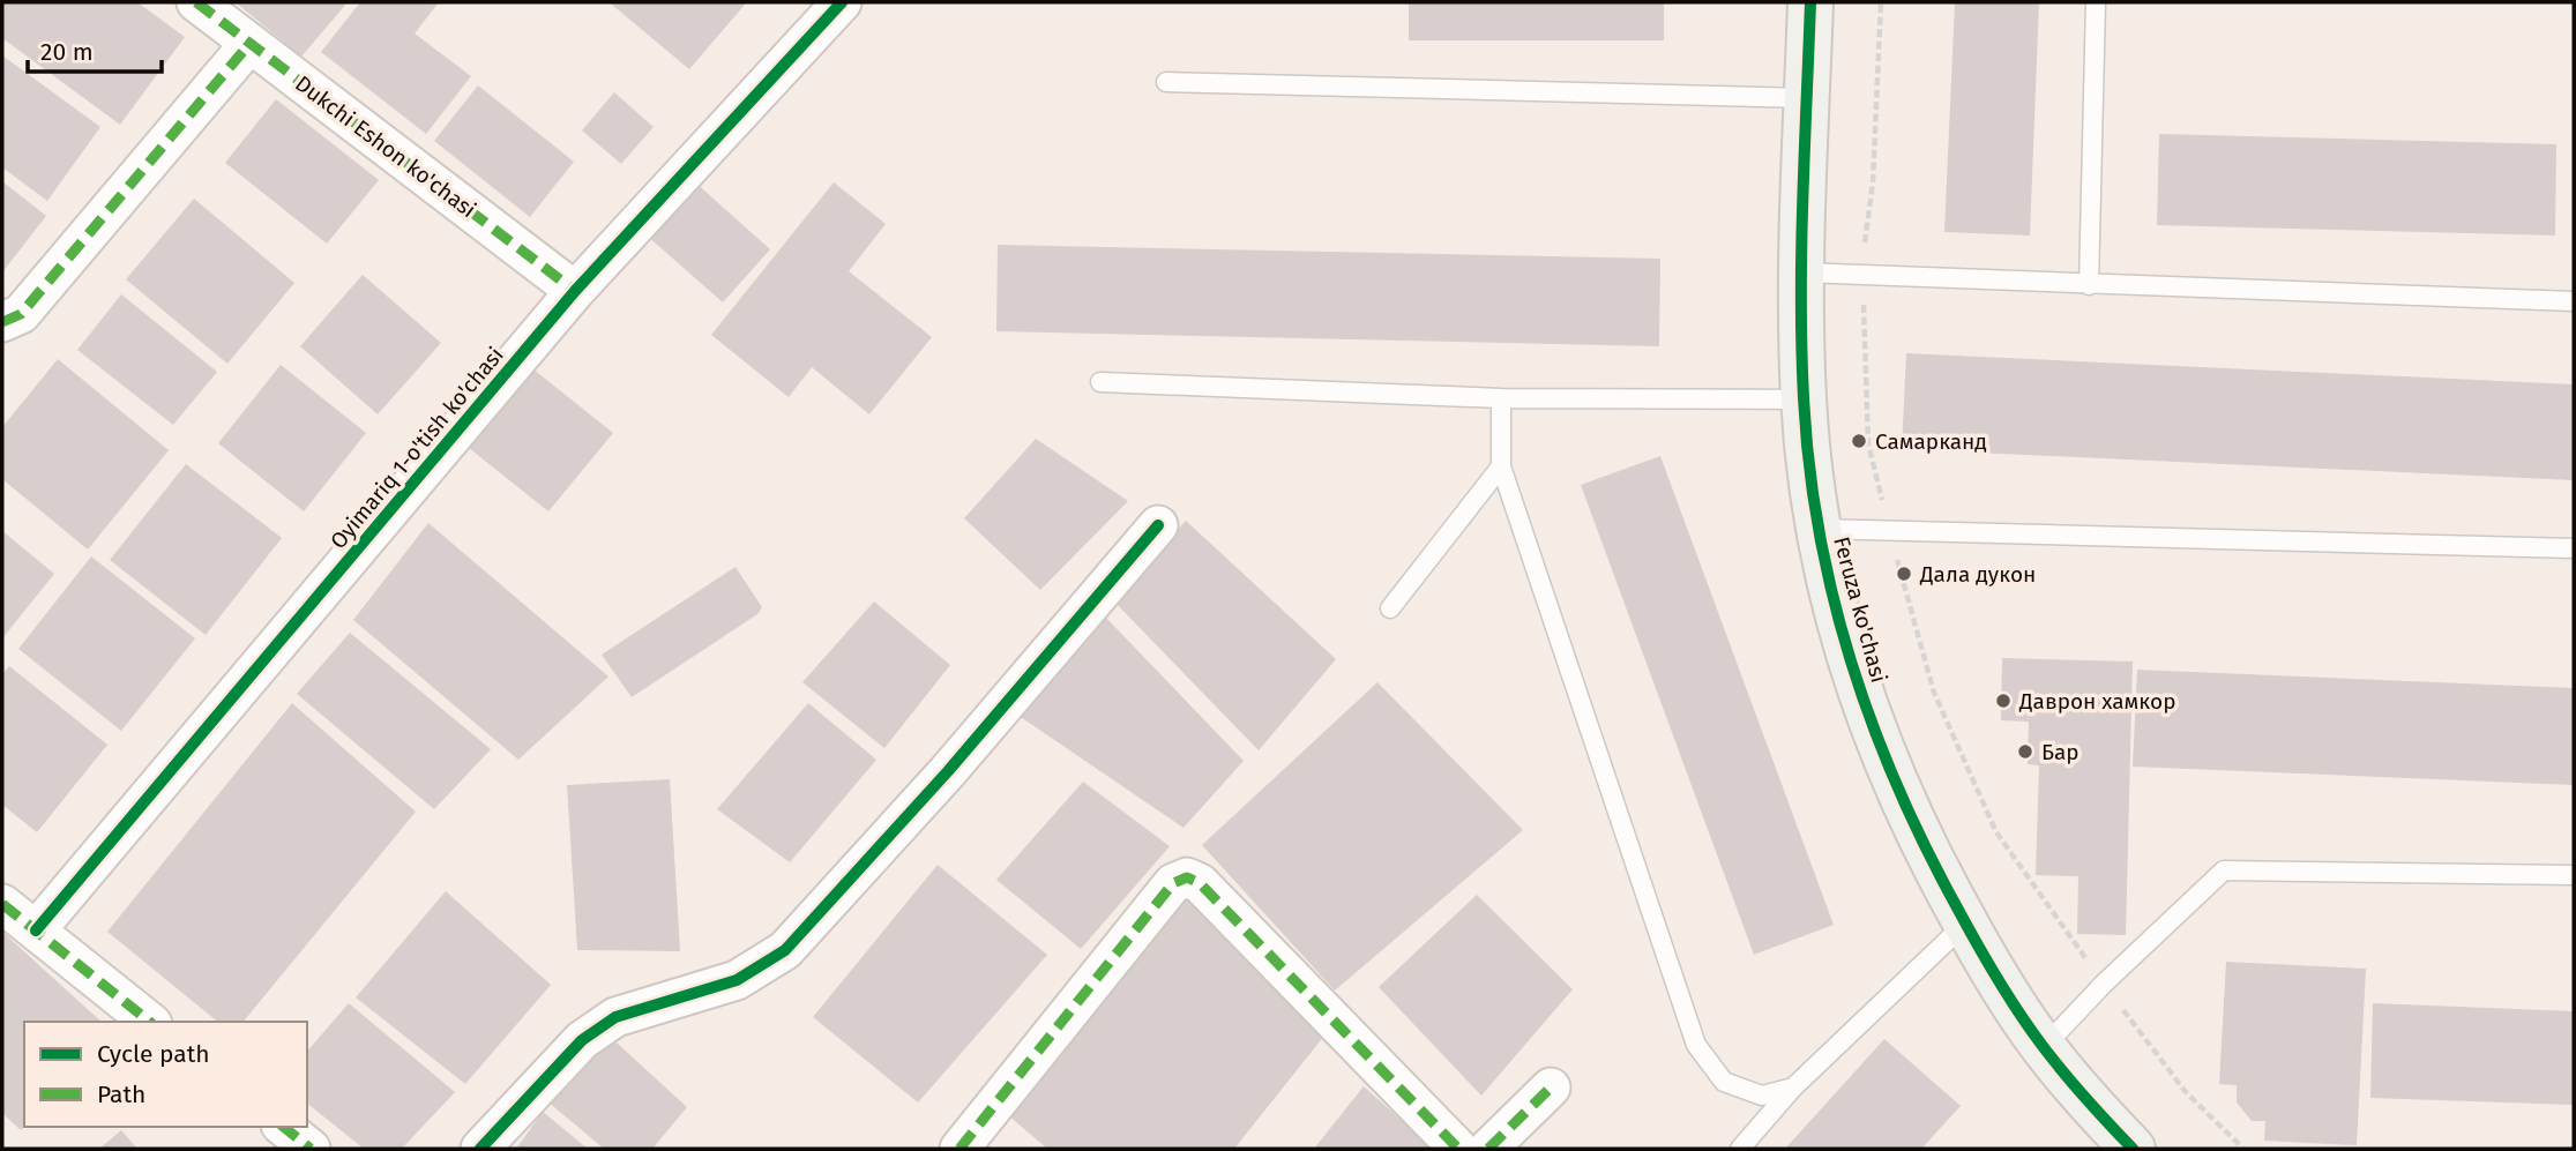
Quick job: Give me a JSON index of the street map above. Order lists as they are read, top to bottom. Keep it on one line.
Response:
{"streets":{"street":["Dukchi Eshon ko'chasi","Oyimariq 1-o'tish ko'chasi","Feruza ko'chasi"]},"crossings":[["Dukchi Eshon ko'chasi","Oyimariq 1-o'tish ko'chasi"]],"places":["Самарканд","Дала дукон","Даврон хамкор","Бар"],"legend":["Cycle path","Path"],"scale_bar":"20 m"}
